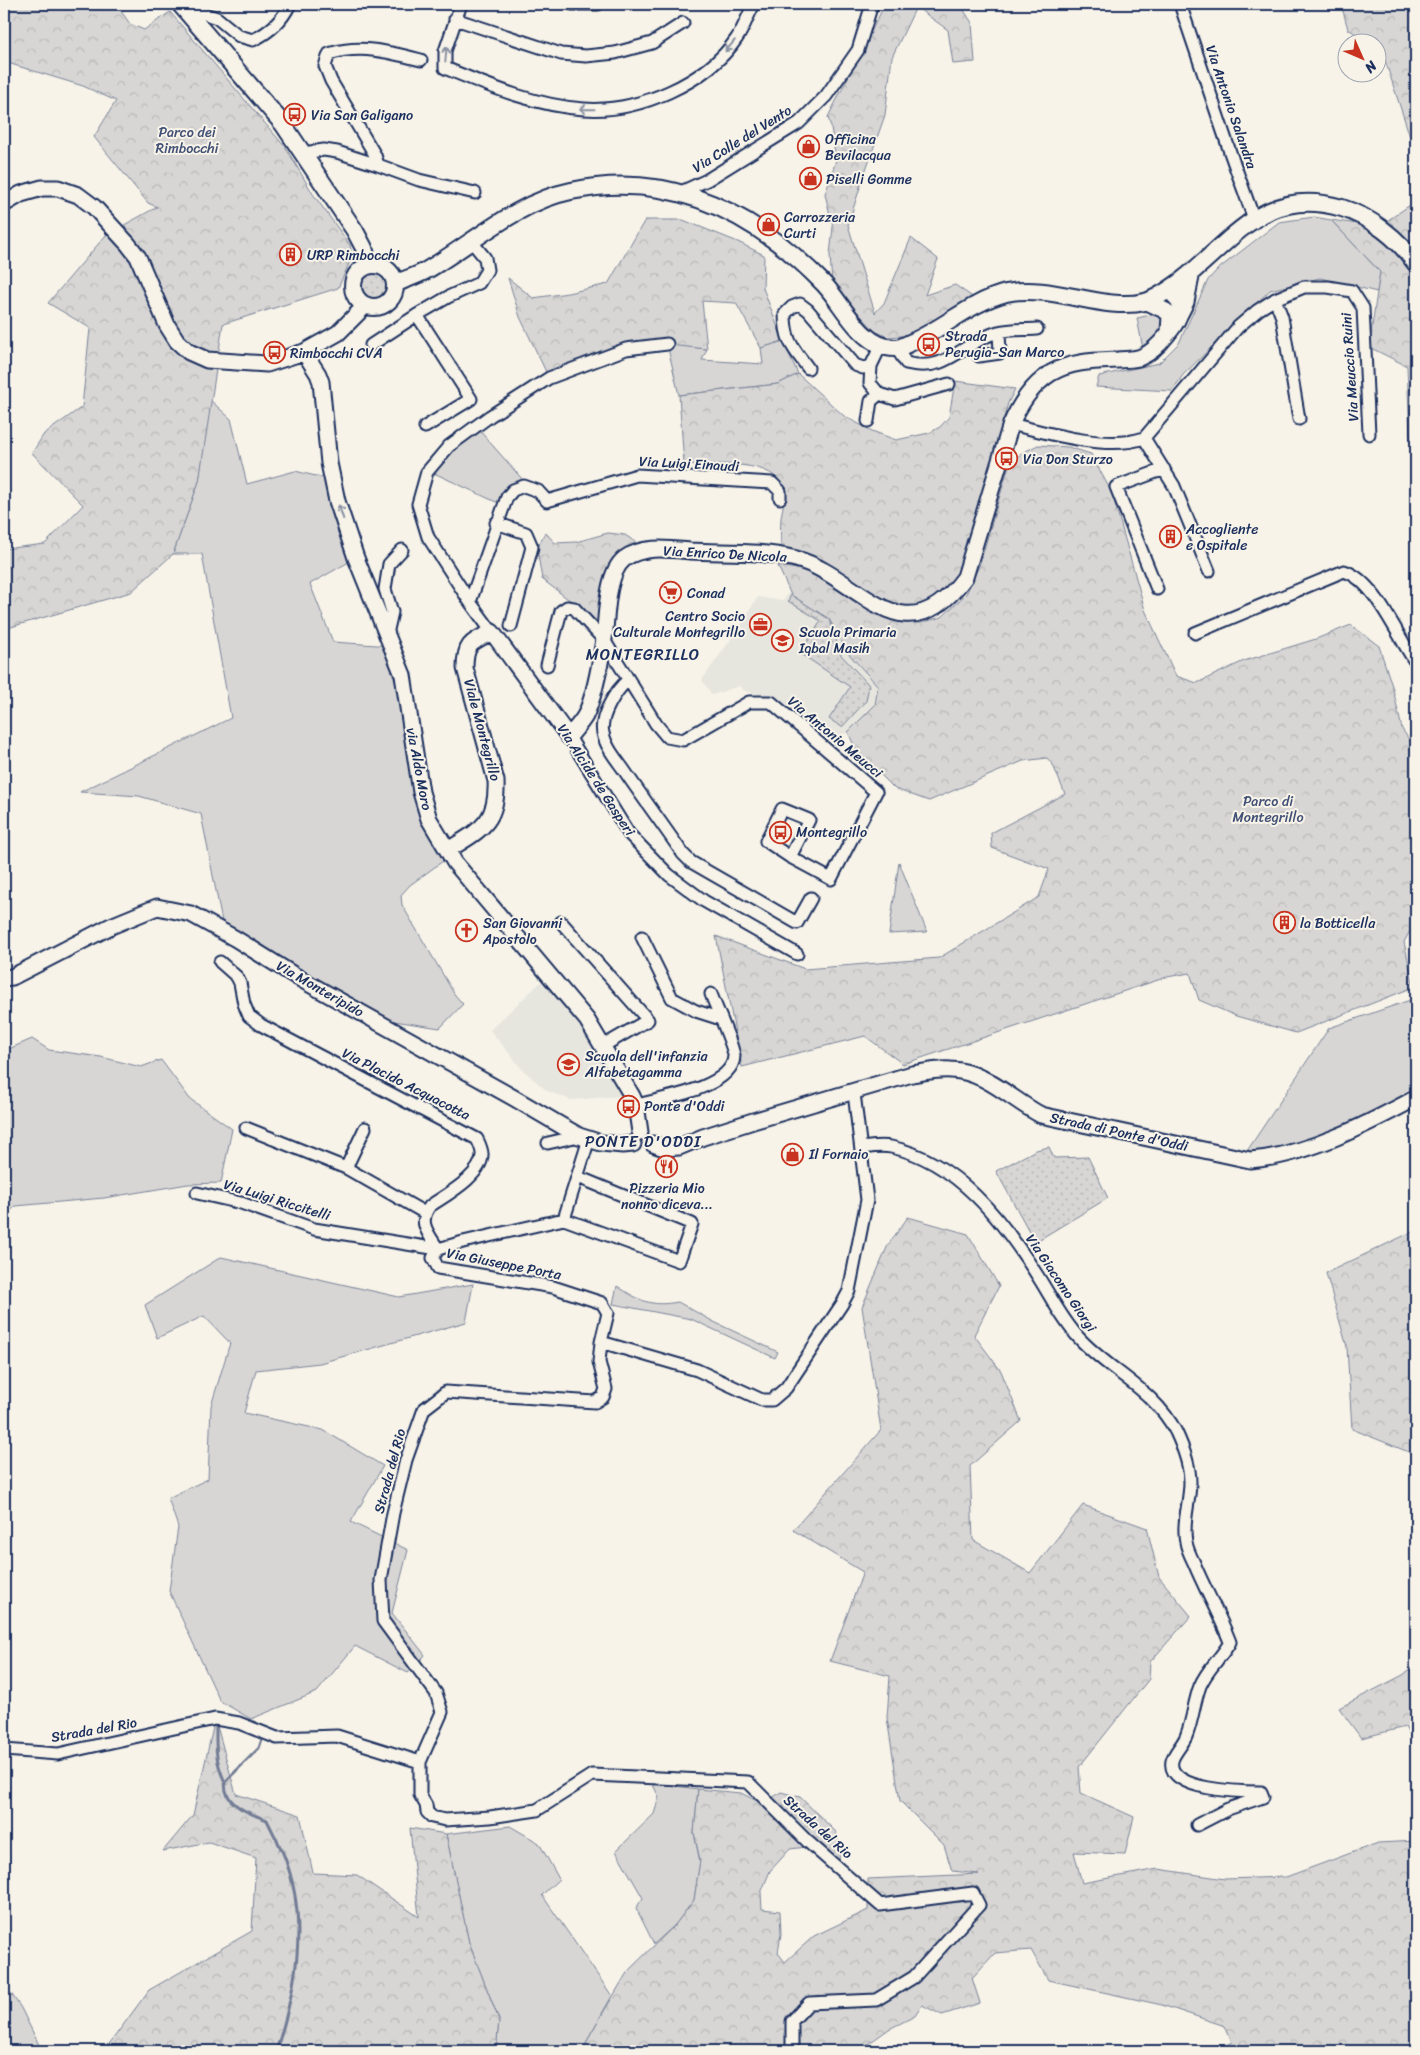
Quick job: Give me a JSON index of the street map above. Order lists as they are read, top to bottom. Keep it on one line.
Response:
{"streets":{"street":["Via Antonio Salandra","Via Colle del Vento","Via Meuccio Ruini","Via Luigi Einaudi","Via Enrico De Nicola","Viale Montegrillo","Via Antonio Meucci","via Aldo Moro","Via Alcide de Gasperi","Via Monteripido","Via Placido Acquacotta","Strada di Ponte d'Oddi","Via Luigi Riccitelli","Via Giuseppe Porta","Via Giacomo Giorgi","Strada del Rio"]},"crossings":[["Via Enrico De Nicola","Via Antonio Meucci"],["Via Enrico De Nicola","Via Alcide de Gasperi"],["Viale Montegrillo","via Aldo Moro"],["Viale Montegrillo","Via Alcide de Gasperi"],["via Aldo Moro","Via Monteripido"],["via Aldo Moro","Strada di Ponte d'Oddi"],["Via Monteripido","Strada di Ponte d'Oddi"],["Via Luigi Riccitelli","Via Giuseppe Porta"],["Via Giuseppe Porta","Strada del Rio"]],"districts":["MONTEGRILLO","PONTE D'ODDI"],"parks":["Parco dei Rimbocchi","Parco di Montegrillo"],"places":{"bus stop":["Via San Galigano","Strada Perugia-San Marco","Rimbocchi CVA","Via Don Sturzo","Montegrillo","Ponte d'Oddi"],"shop":["Officina Bevilacqua","Piselli Gomme","Carrozzeria Curti","Il Fornaio"],"building":["URP Rimbocchi","Accogliente e Ospitale","la Botticella"],"supermarket":["Conad"],"office":["Centro Socio Culturale Montegrillo"],"school or university":["Scuola Primaria Iqbal Masih","Scuola dell'infanzia Alfabetagamma"],"church":["San Giovanni Apostolo"],"restaurant":["Pizzeria Mio nonno diceva..."]},"north":"bottom right"}
